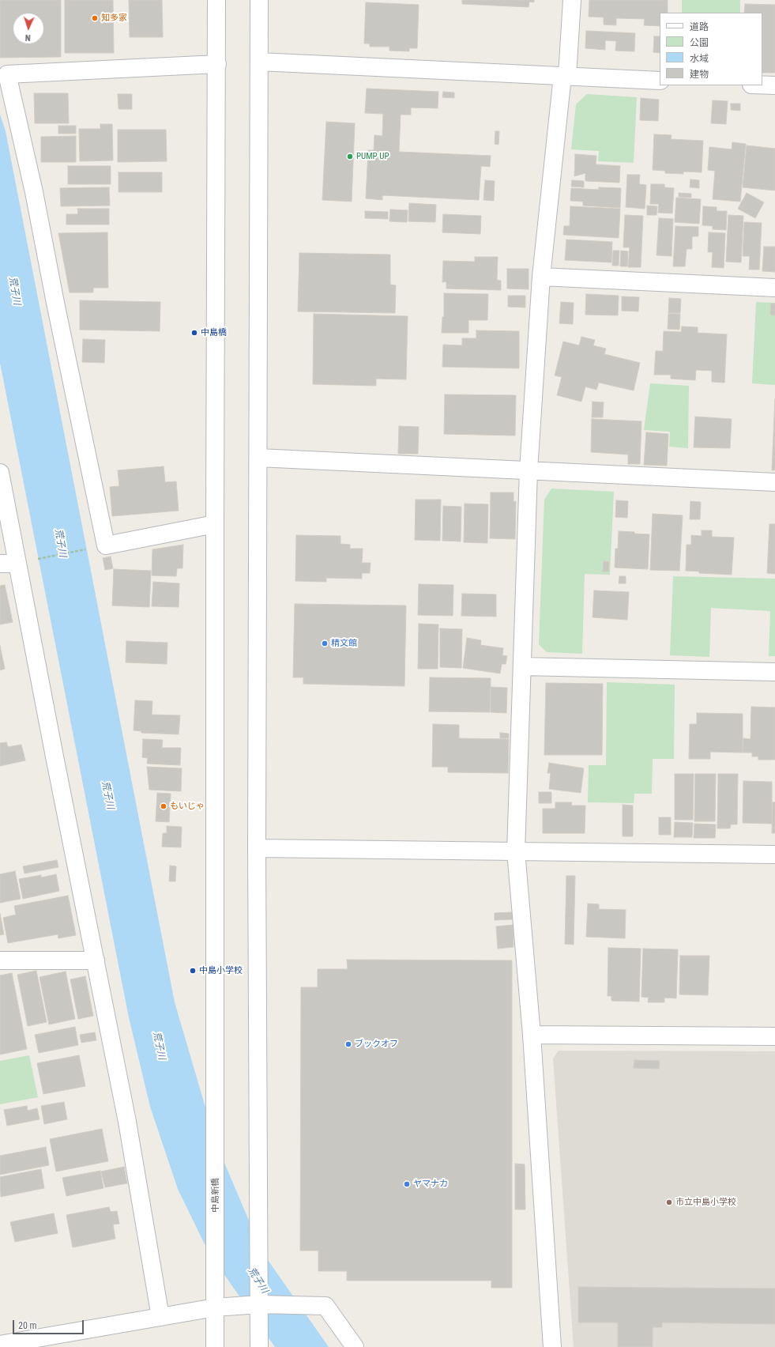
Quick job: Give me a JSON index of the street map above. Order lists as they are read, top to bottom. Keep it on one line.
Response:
{"streets":{"street":["中島新橋"]},"water":["荒子川"],"places":["知多家","PUMP UP","中島橋","精文館","もいじゃ","中島小学校","ブックオフ","ヤマナカ","市立中島小学校"],"legend":["道路","公園","水域","建物"],"scale_bar":"20 m","north":"bottom"}
